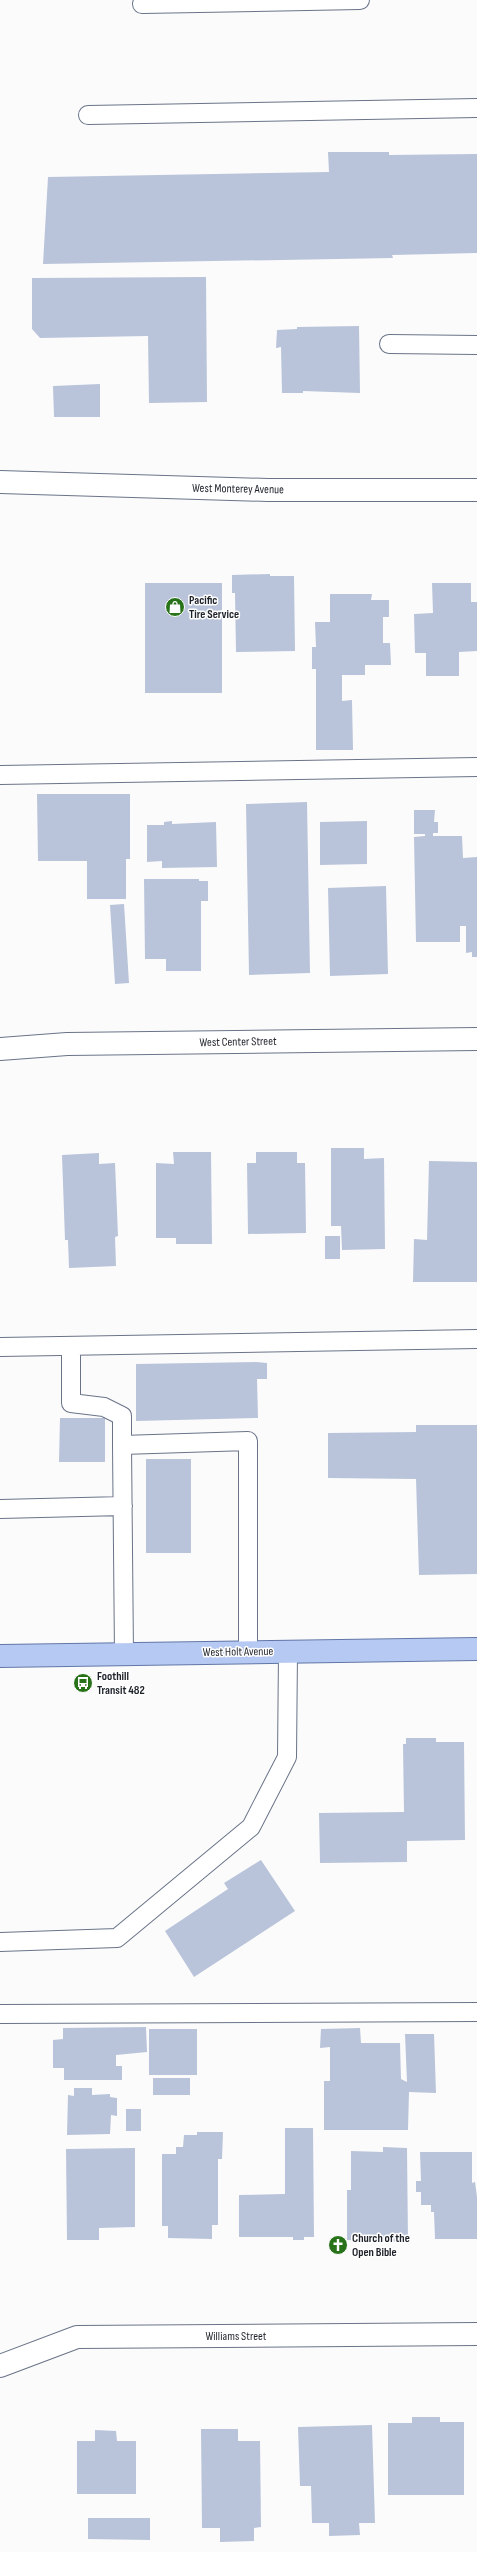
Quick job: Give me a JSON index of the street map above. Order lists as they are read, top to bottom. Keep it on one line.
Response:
{"streets":{"main road":["West Holt Avenue"],"street":["West Monterey Avenue","West Center Street","Williams Street"]},"places":{"shop":["Pacific Tire Service"],"bus stop":["Foothill Transit 482"],"church":["Church of the Open Bible"]}}
